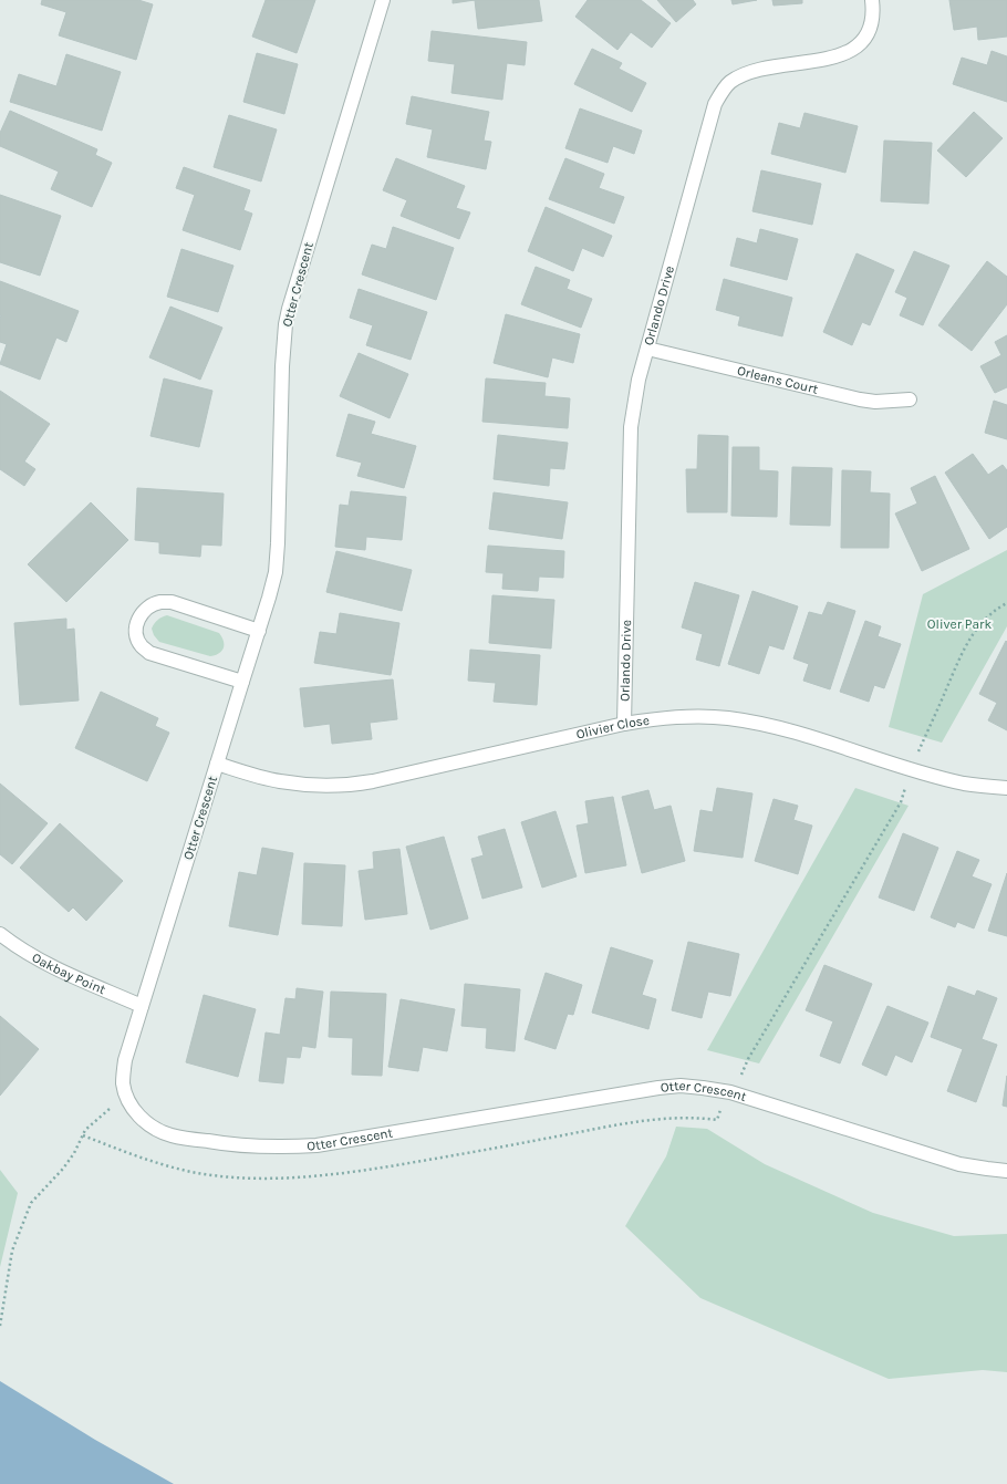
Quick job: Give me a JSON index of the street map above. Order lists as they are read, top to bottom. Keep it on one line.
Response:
{"streets":{"street":["Otter Crescent","Orlando Drive","Orleans Court","Olivier Close","Oakbay Point"]},"crossings":[["Otter Crescent","Olivier Close"],["Otter Crescent","Oakbay Point"],["Orlando Drive","Orleans Court"],["Orlando Drive","Olivier Close"]],"parks":["Oliver Park"]}
